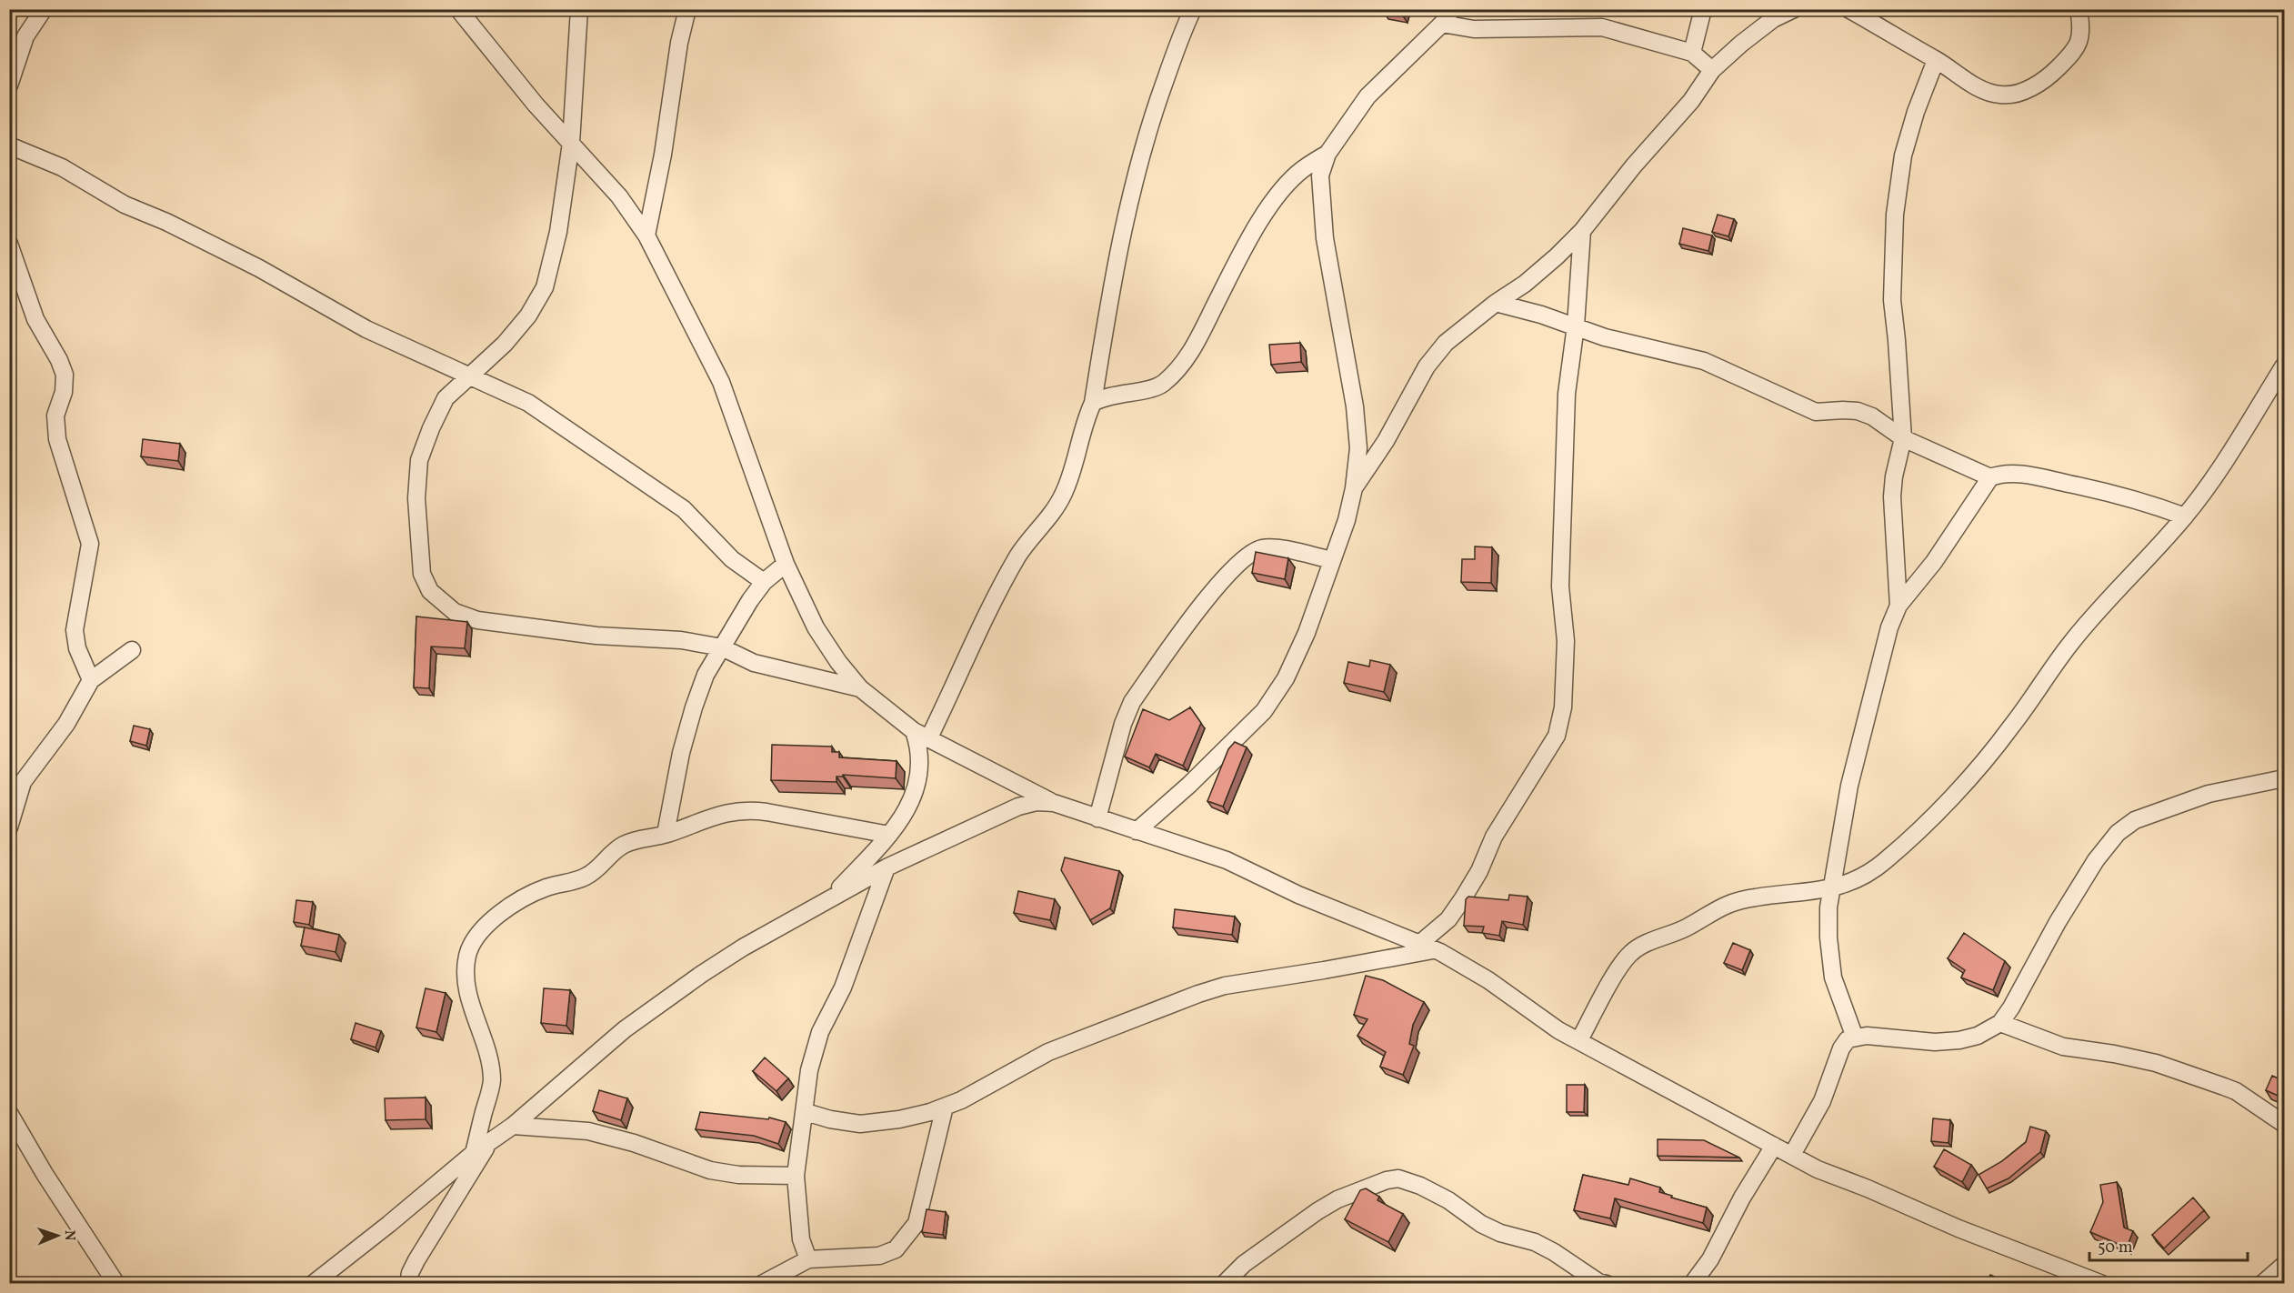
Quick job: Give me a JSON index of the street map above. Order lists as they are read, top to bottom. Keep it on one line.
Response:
{"scale_bar":"50 m","north":"right"}
